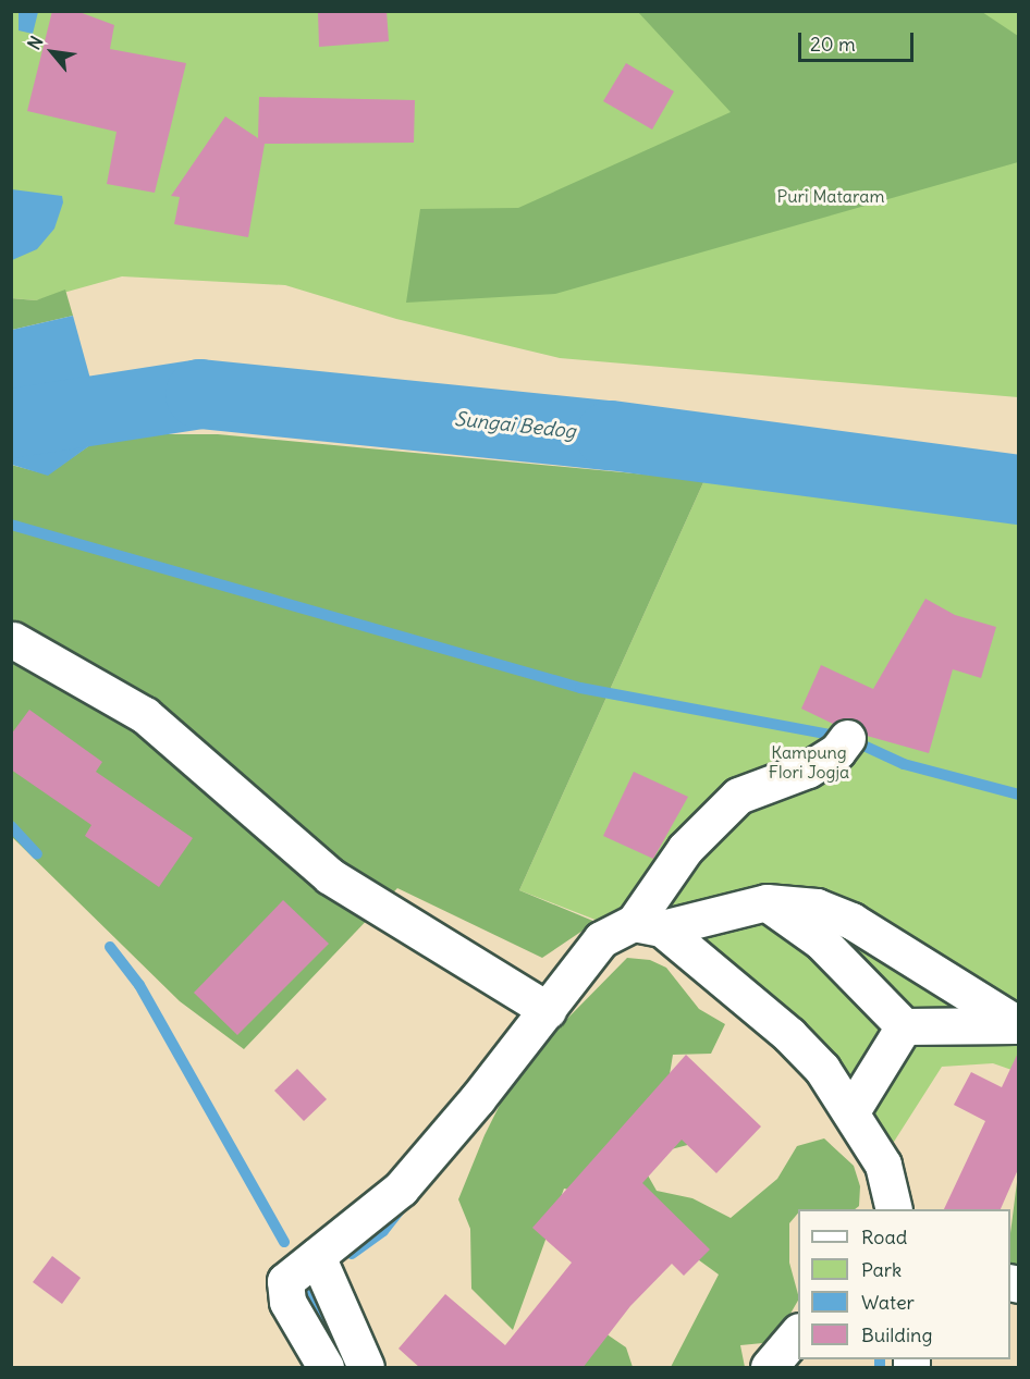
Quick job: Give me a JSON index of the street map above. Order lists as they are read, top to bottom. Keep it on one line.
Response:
{"water":["Sungai Bedog"],"parks":["Puri Mataram","Kampung Flori Jogja"],"legend":["Road","Park","Water","Building"],"scale_bar":"20 m","north":"top left"}
